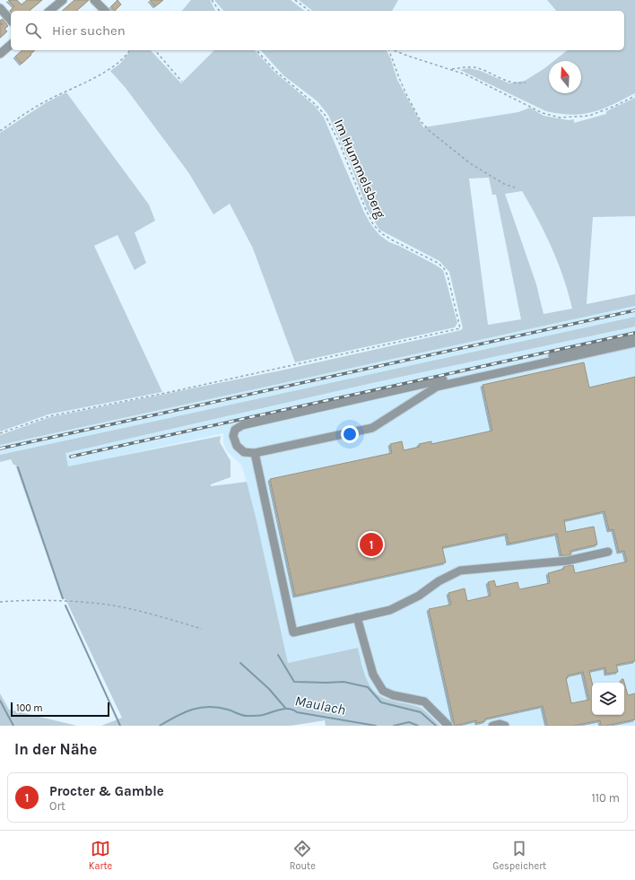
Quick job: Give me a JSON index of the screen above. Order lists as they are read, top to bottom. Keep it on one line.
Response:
{"streets":{"path":["Im Hummelsberg"]},"water":["Maulach"],"scale_bar":"100 m","north":"top","page":{"search":"Hier suchen","pins":"1","scale":"100 m","heading":"In der Nähe","list":[{"mark":"1","name":"Procter & Gamble","note":"Ort","value":"110 m"}],"nav":["Karte","Route","Gespeichert"]}}
